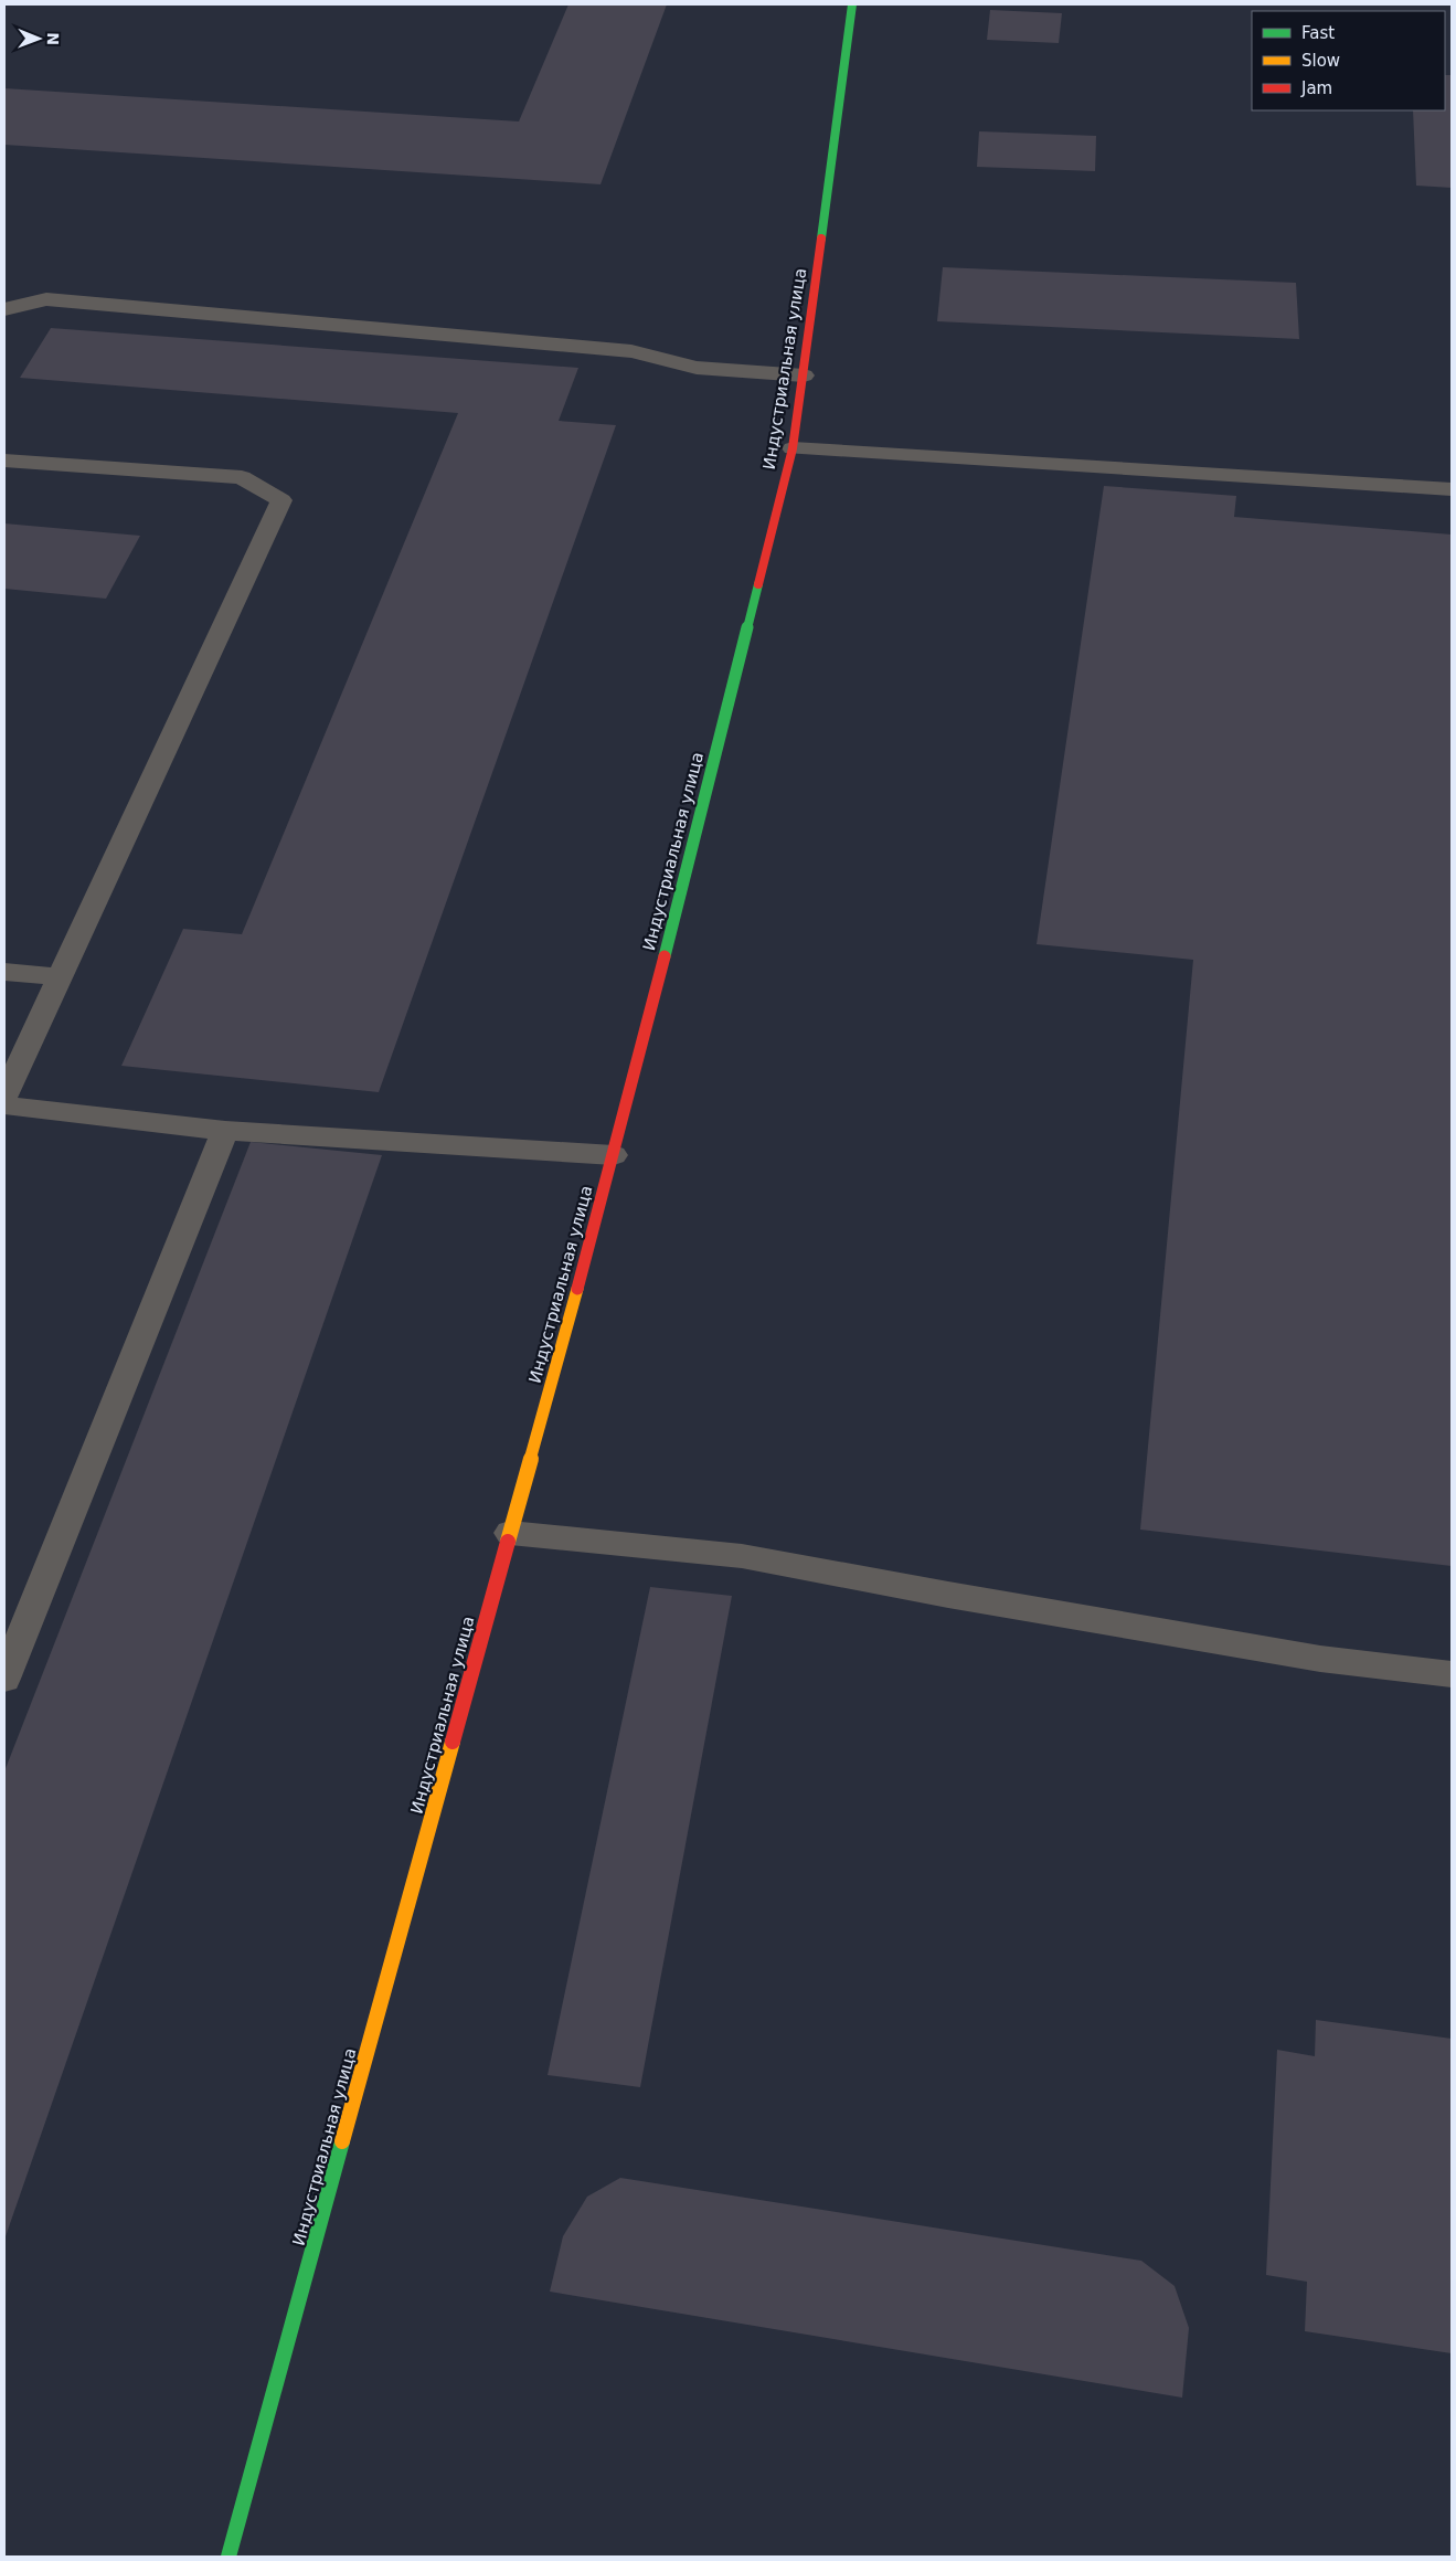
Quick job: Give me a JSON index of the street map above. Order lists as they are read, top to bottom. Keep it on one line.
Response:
{"streets":{"main road":["Индустриальная улица"]},"legend":["Fast","Slow","Jam"],"north":"right"}
